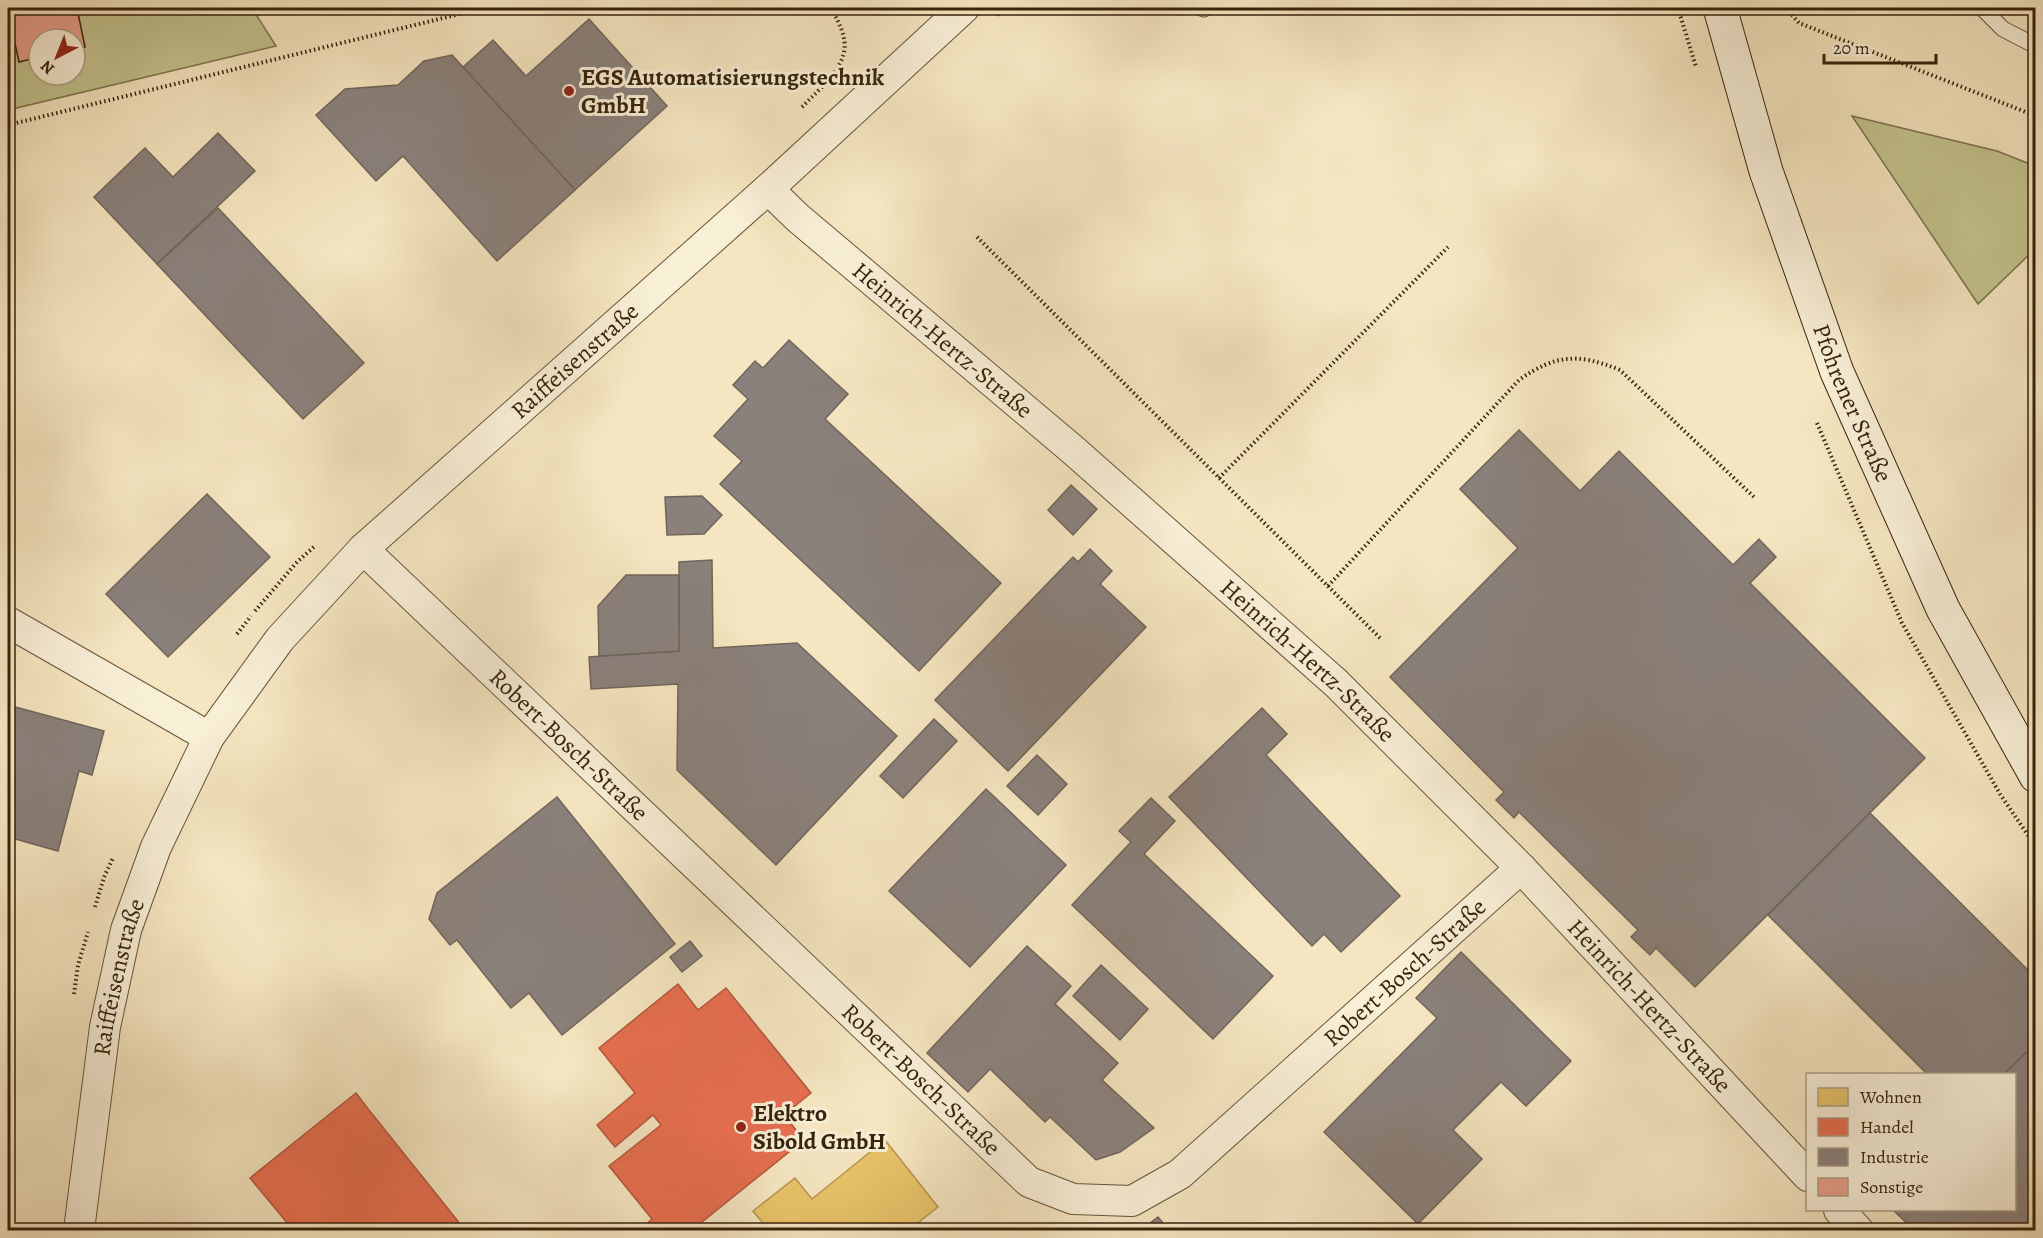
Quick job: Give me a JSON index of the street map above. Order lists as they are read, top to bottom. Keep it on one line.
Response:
{"streets":{"main road":["Pfohrener Straße"],"street":["Heinrich-Hertz-Straße","Raiffeisenstraße","Robert-Bosch-Straße"]},"crossings":[["Heinrich-Hertz-Straße","Raiffeisenstraße"],["Heinrich-Hertz-Straße","Robert-Bosch-Straße"],["Raiffeisenstraße","Robert-Bosch-Straße"]],"places":["EGS Automatisierungstechnik GmbH","Elektro Sibold GmbH"],"legend":["Wohnen","Handel","Industrie","Sonstige"],"scale_bar":"20 m","north":"bottom left"}
